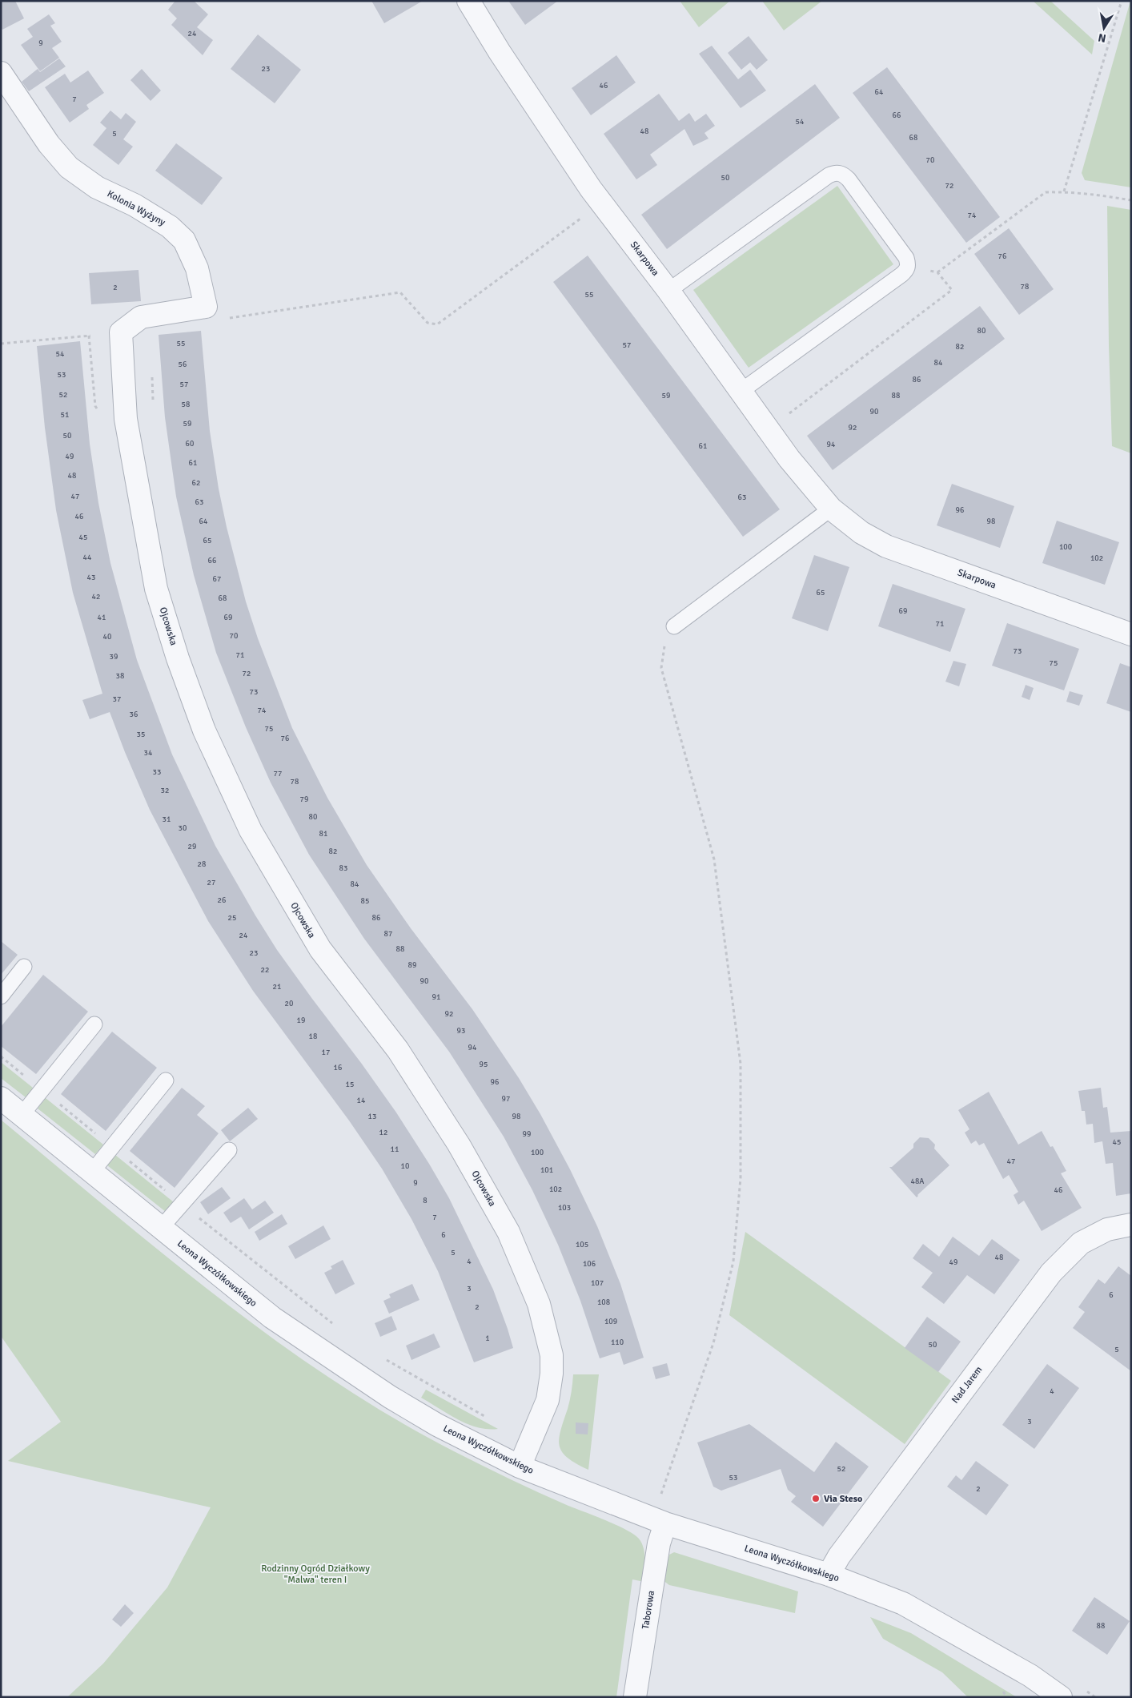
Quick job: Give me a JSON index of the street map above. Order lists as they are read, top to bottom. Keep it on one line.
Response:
{"streets":{"street":["Kolonia Wyżyny","Skarpowa","Ojcowska","Leona Wyczółkowskiego","Nad Jarem","Taborowa"]},"crossings":[["Ojcowska","Leona Wyczółkowskiego"],["Leona Wyczółkowskiego","Nad Jarem"],["Leona Wyczółkowskiego","Taborowa"]],"parks":["Rodzinny Ogród Działkowy \"Malwa\" teren I"],"places":["Via Steso"],"house_numbers":["24","9","23","46","64","7","66","54","48","5","68","70","50","72","74","76","78","2","55","80","55","57","82","54","84","56","53","86","57","52","59","88","58","90","51","59","92","50","60","94","61","49","61","48","62","47","63","63","96","46","64","98","45","65","100","44","102","66","43","67","65","42","68","69","41","69","71","70","40","73","71","39","75","72","38","73","37","74","36","75","35","76","34","33","77","78","32","79","80","31","30","81","29","82","28","83","27","84","26","85","25","86","87","24","88","23","89","22","90","21","91","20","92","19","93","18","94","17","95","16","96","15","97","14","13","98","12","99","45","11","100","47","10","101","48A","9","102","46","8","103","7","6","105","5","48","4","49","106","107","3","6","108","2","109","1","110","50","5","4","3","52","53","2","88"],"north":"bottom"}
